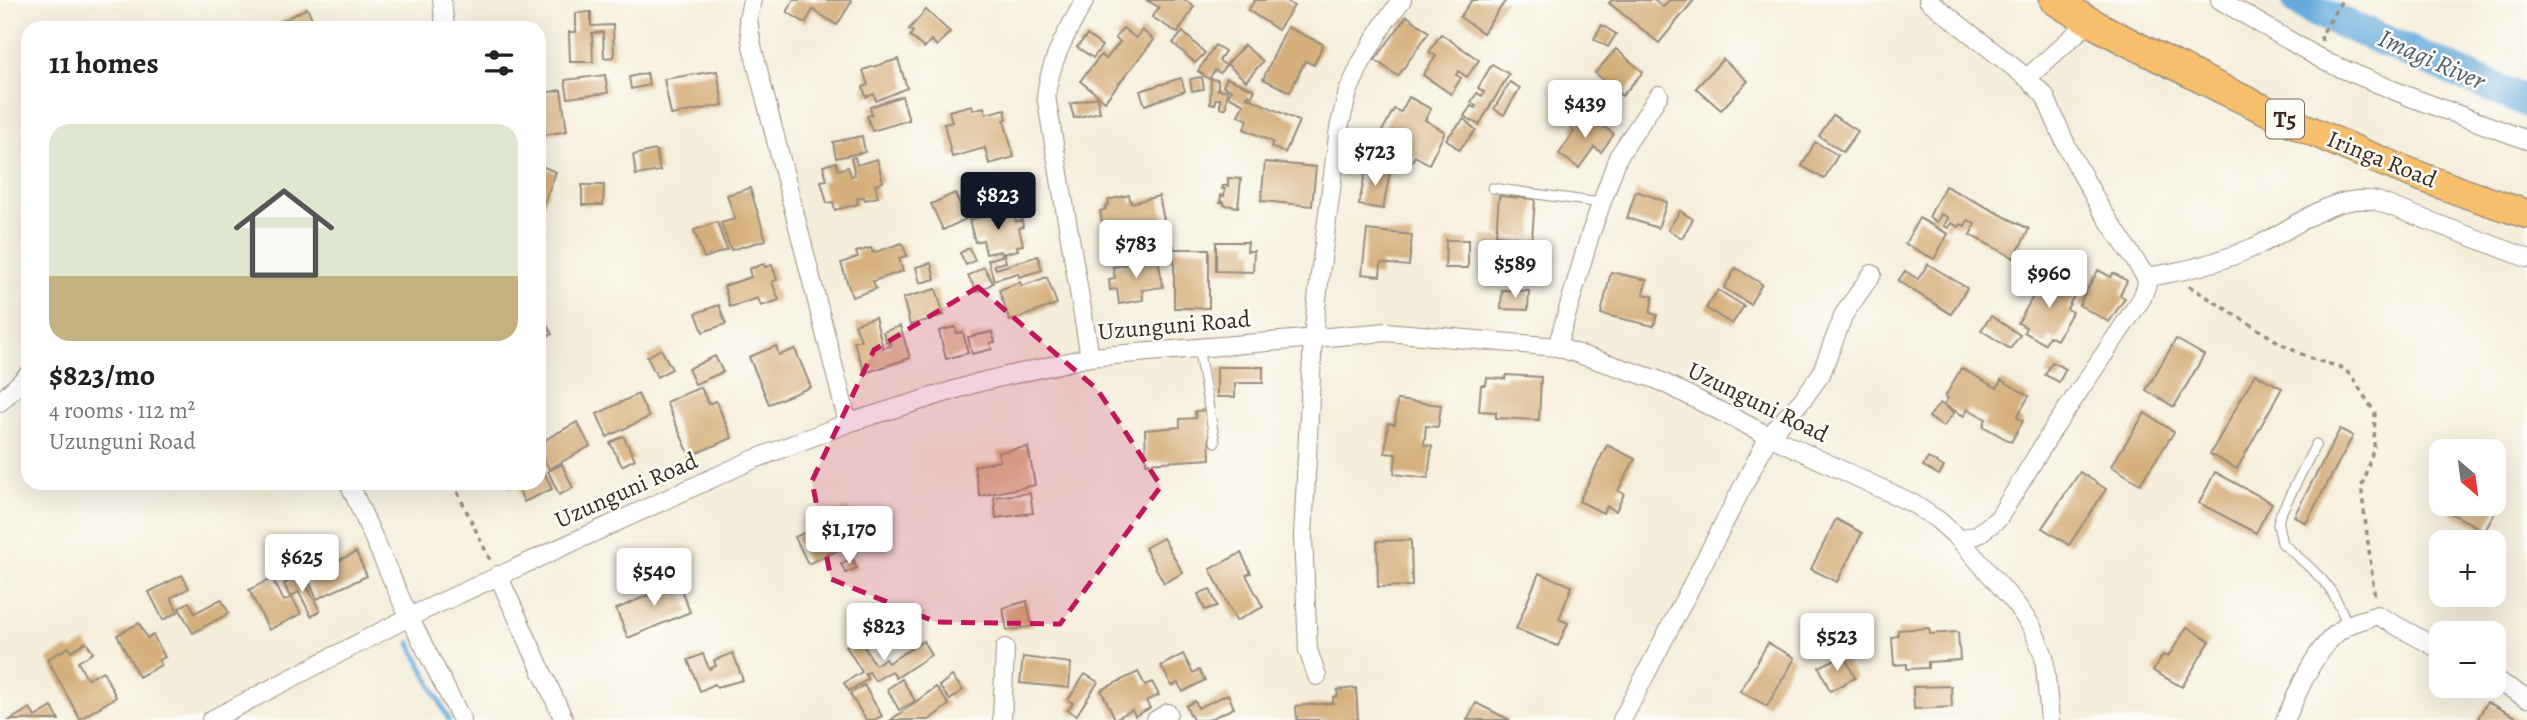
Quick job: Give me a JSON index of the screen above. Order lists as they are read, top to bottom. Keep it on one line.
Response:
{"streets":{"highway":["T5","Iringa Road"],"street":["Uzunguni Road"]},"water":["Imagi River"],"north":"bottom right","page":{"heading":"11 homes","price":["$439","$723","$823","$783","$589","$960","$1,170","$625","$540","$823","$523"],"list":[{"name":"$823/mo","note":"4 rooms · 112 m² · Uzunguni Road"}],"map_buttons":["+","−"]}}
